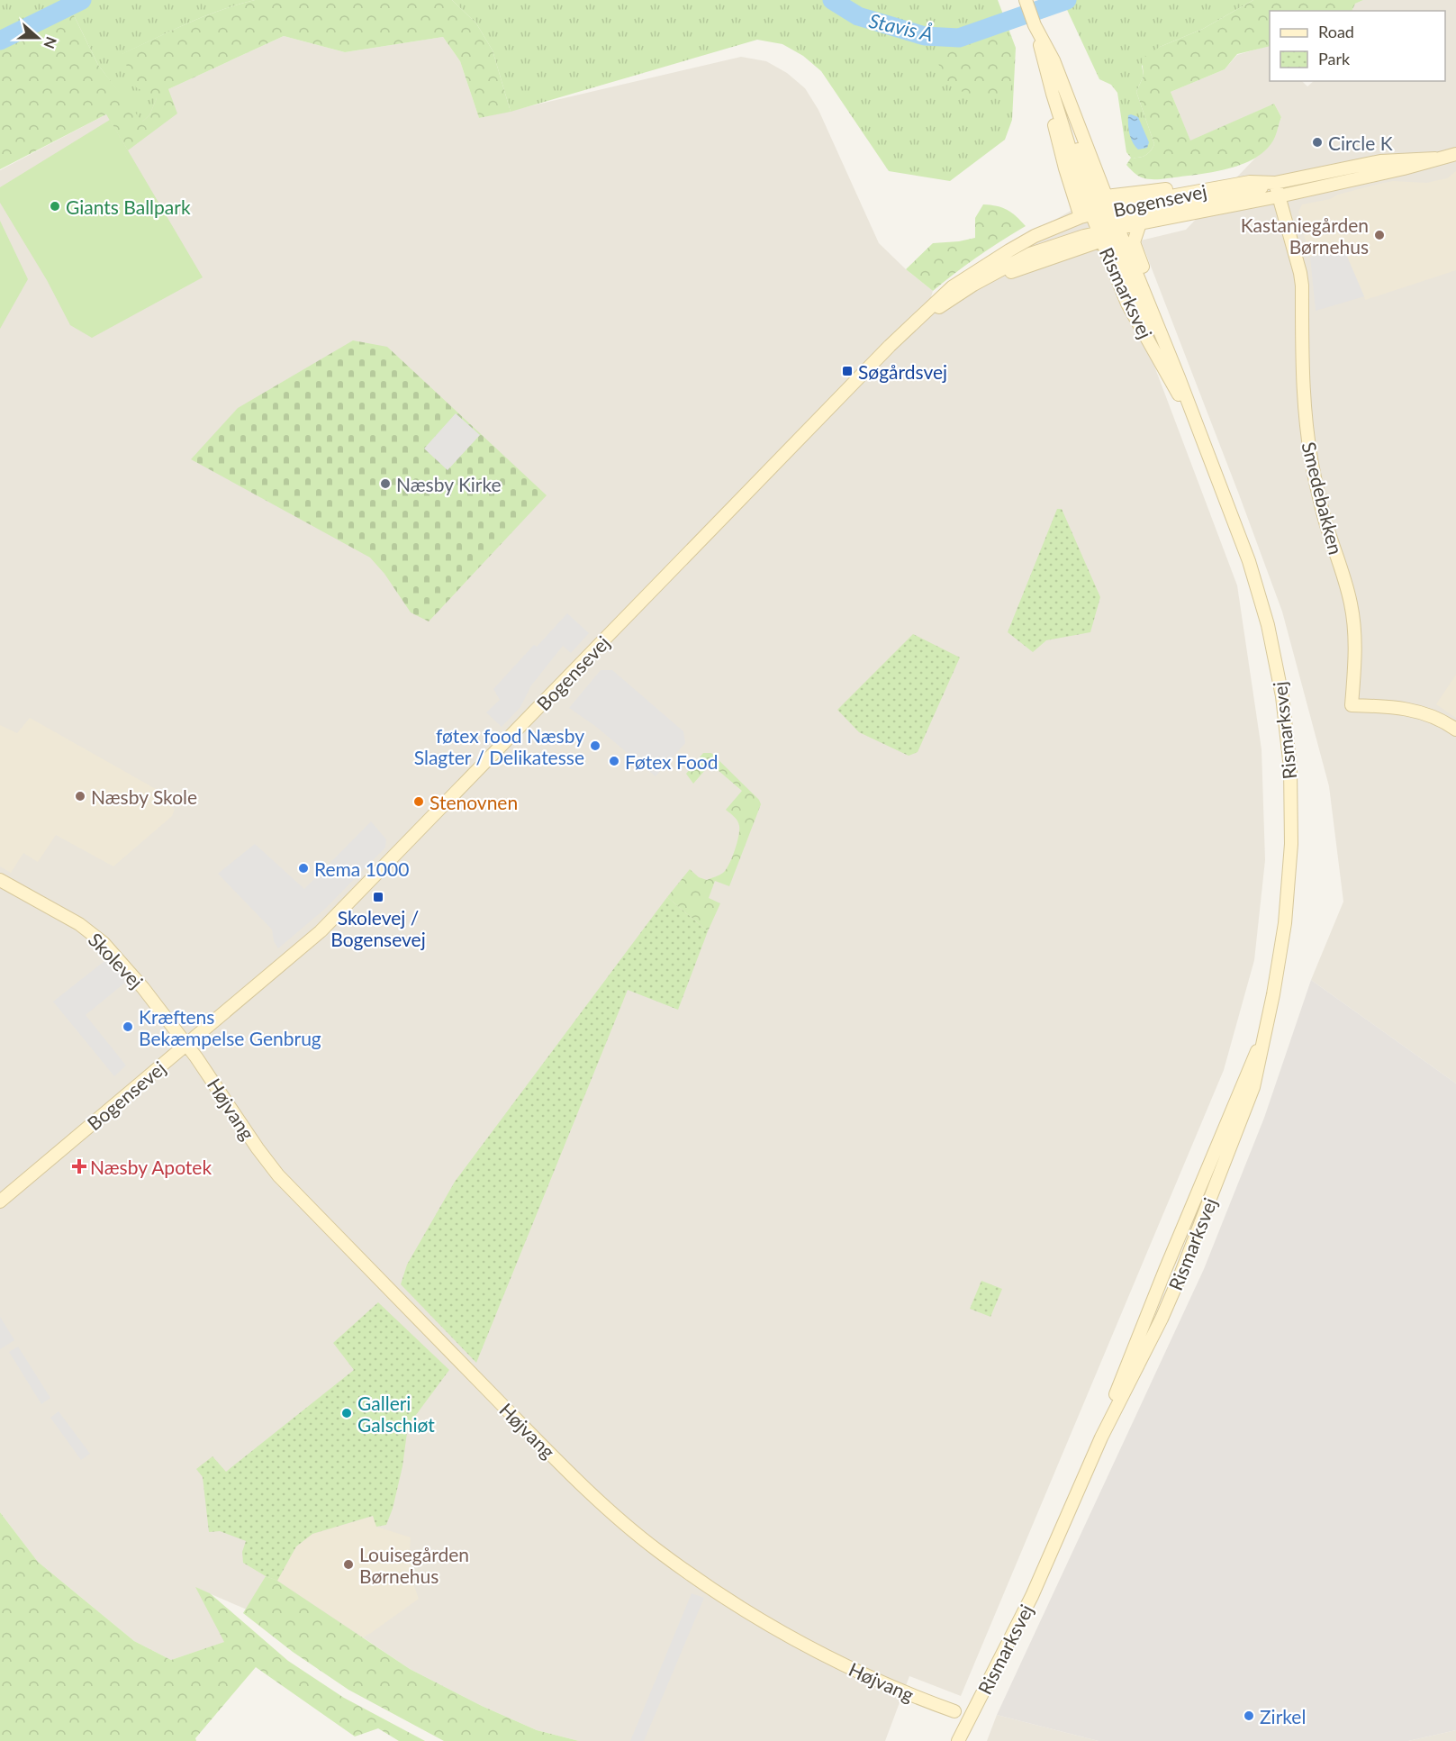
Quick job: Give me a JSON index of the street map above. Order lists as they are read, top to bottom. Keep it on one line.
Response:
{"streets":{"main road":["Bogensevej","Rismarksvej","Smedebakken","Skolevej","Højvang"]},"crossings":[["Bogensevej","Rismarksvej"],["Bogensevej","Smedebakken"],["Bogensevej","Skolevej"],["Bogensevej","Højvang"],["Skolevej","Højvang"]],"water":["Stavis Å"],"places":{"other":["Circle K","Giants Ballpark","Kastaniegården Børnehus","Næsby Kirke","føtex food Næsby Slagter / Delikatesse","Føtex Food","Næsby Skole","Stenovnen","Rema 1000","Kræftens Bekæmpelse Genbrug","Galleri Galschiøt","Louisegården Børnehus","Zirkel"],"transit":["Søgårdsvej","Skolevej / Bogensevej"],"health":["Næsby Apotek"]},"legend":["Road","Park"],"north":"right"}
